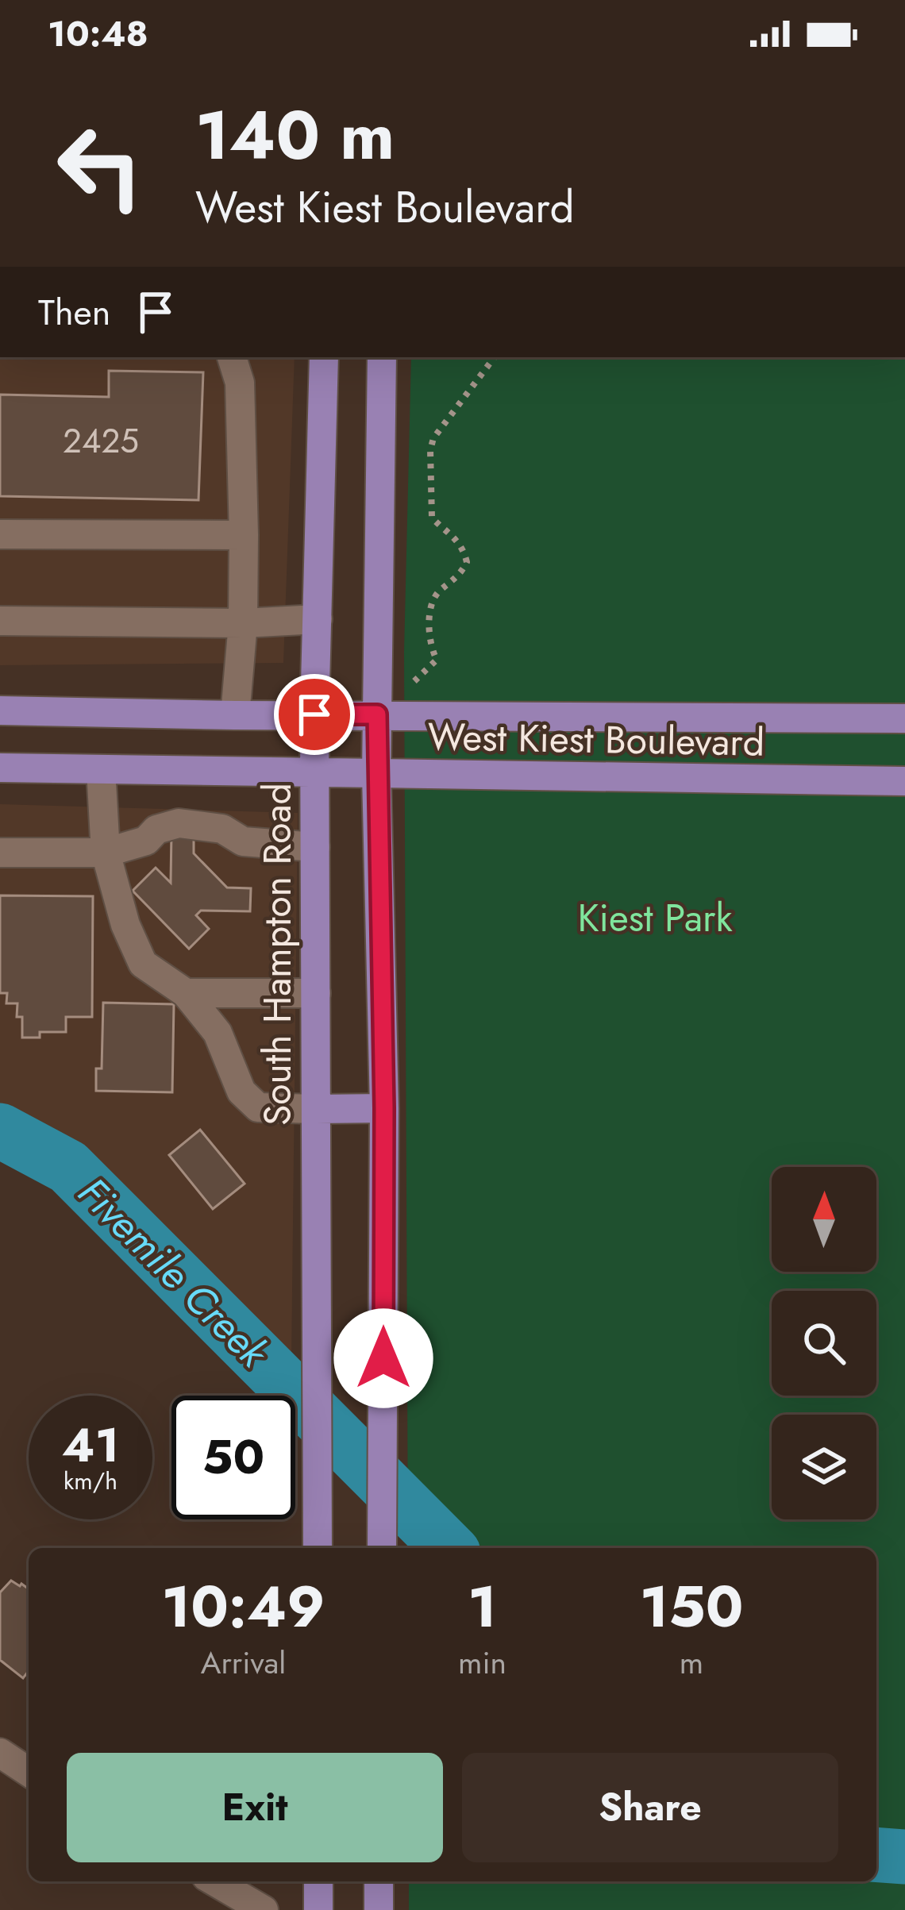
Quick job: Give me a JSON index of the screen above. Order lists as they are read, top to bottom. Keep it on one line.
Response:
{"streets":{"main road":["West Kiest Boulevard","South Hampton Road"]},"crossings":[["West Kiest Boulevard","South Hampton Road"]],"water":["Fivemile Creek"],"parks":["Kiest Park"],"house_numbers":["2425"],"north":"top","page":{"status":"10:48","turn":["140 m","West Kiest Boulevard"],"then":"Then","speed":"41 km/h","limit":"50","eta":["10:49","Arrival","1","min","150","m"],"buttons":["Exit","Share"]}}
